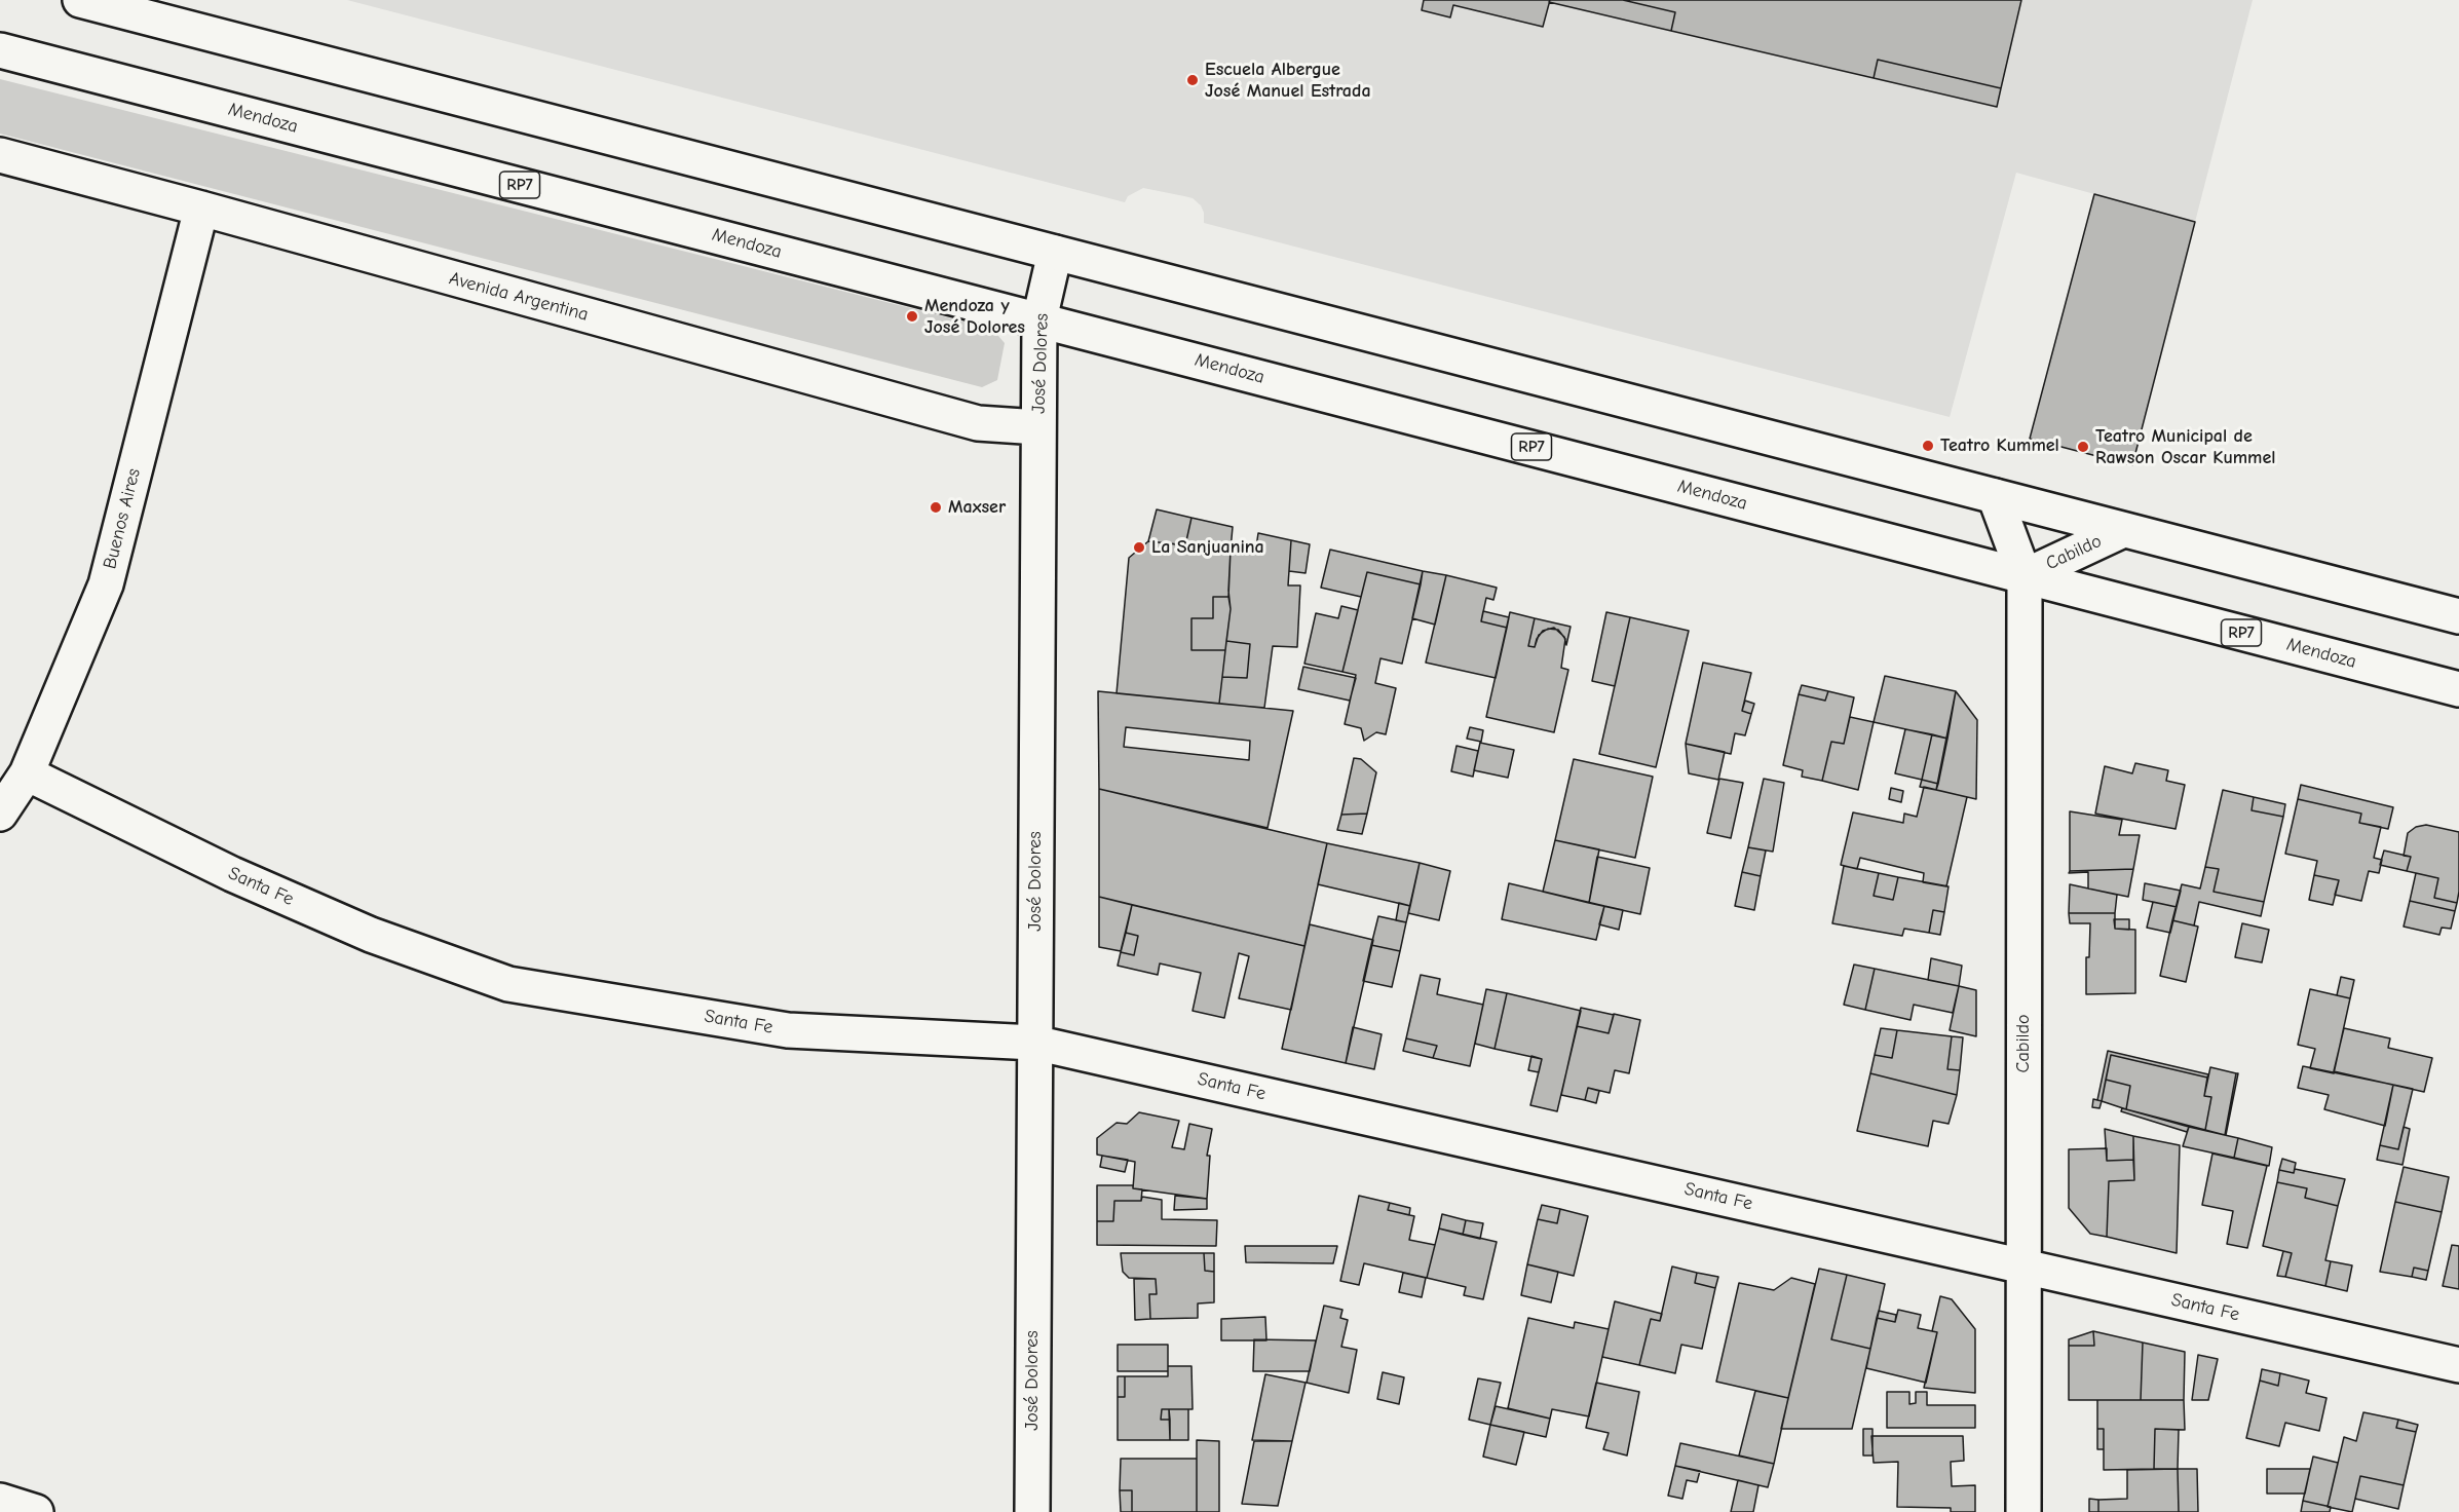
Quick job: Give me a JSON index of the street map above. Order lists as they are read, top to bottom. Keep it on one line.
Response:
{"streets":{"street":["Mendoza","RP7","Avenida Argentina","José Dolores","Buenos Aires","Cabildo","Santa Fe"]},"crossings":[["Mendoza","José Dolores"],["Mendoza","Cabildo"],["Avenida Argentina","José Dolores"],["Avenida Argentina","Buenos Aires"],["José Dolores","Santa Fe"],["Buenos Aires","Santa Fe"],["Cabildo","Santa Fe"]],"places":["Escuela Albergue José Manuel Estrada","Mendoza y José Dolores","Teatro Kummel","Teatro Municipal de Rawson Oscar Kummel","Maxser","La Sanjuanina"]}
